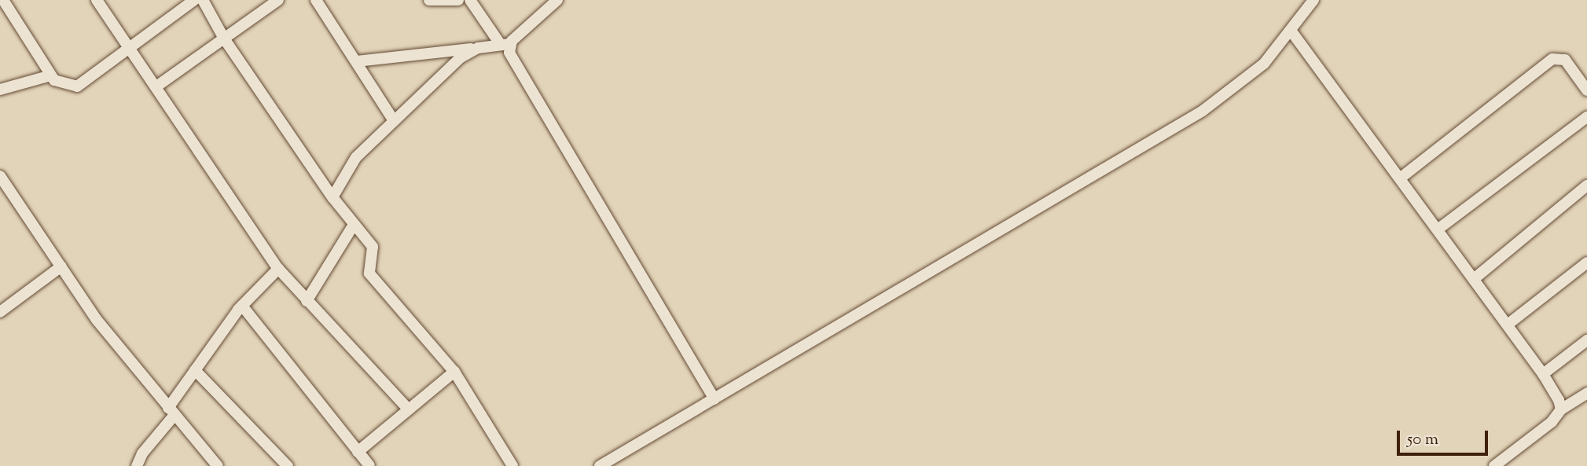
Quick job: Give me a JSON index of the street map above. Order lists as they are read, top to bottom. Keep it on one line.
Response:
{"scale_bar":"50 m"}
